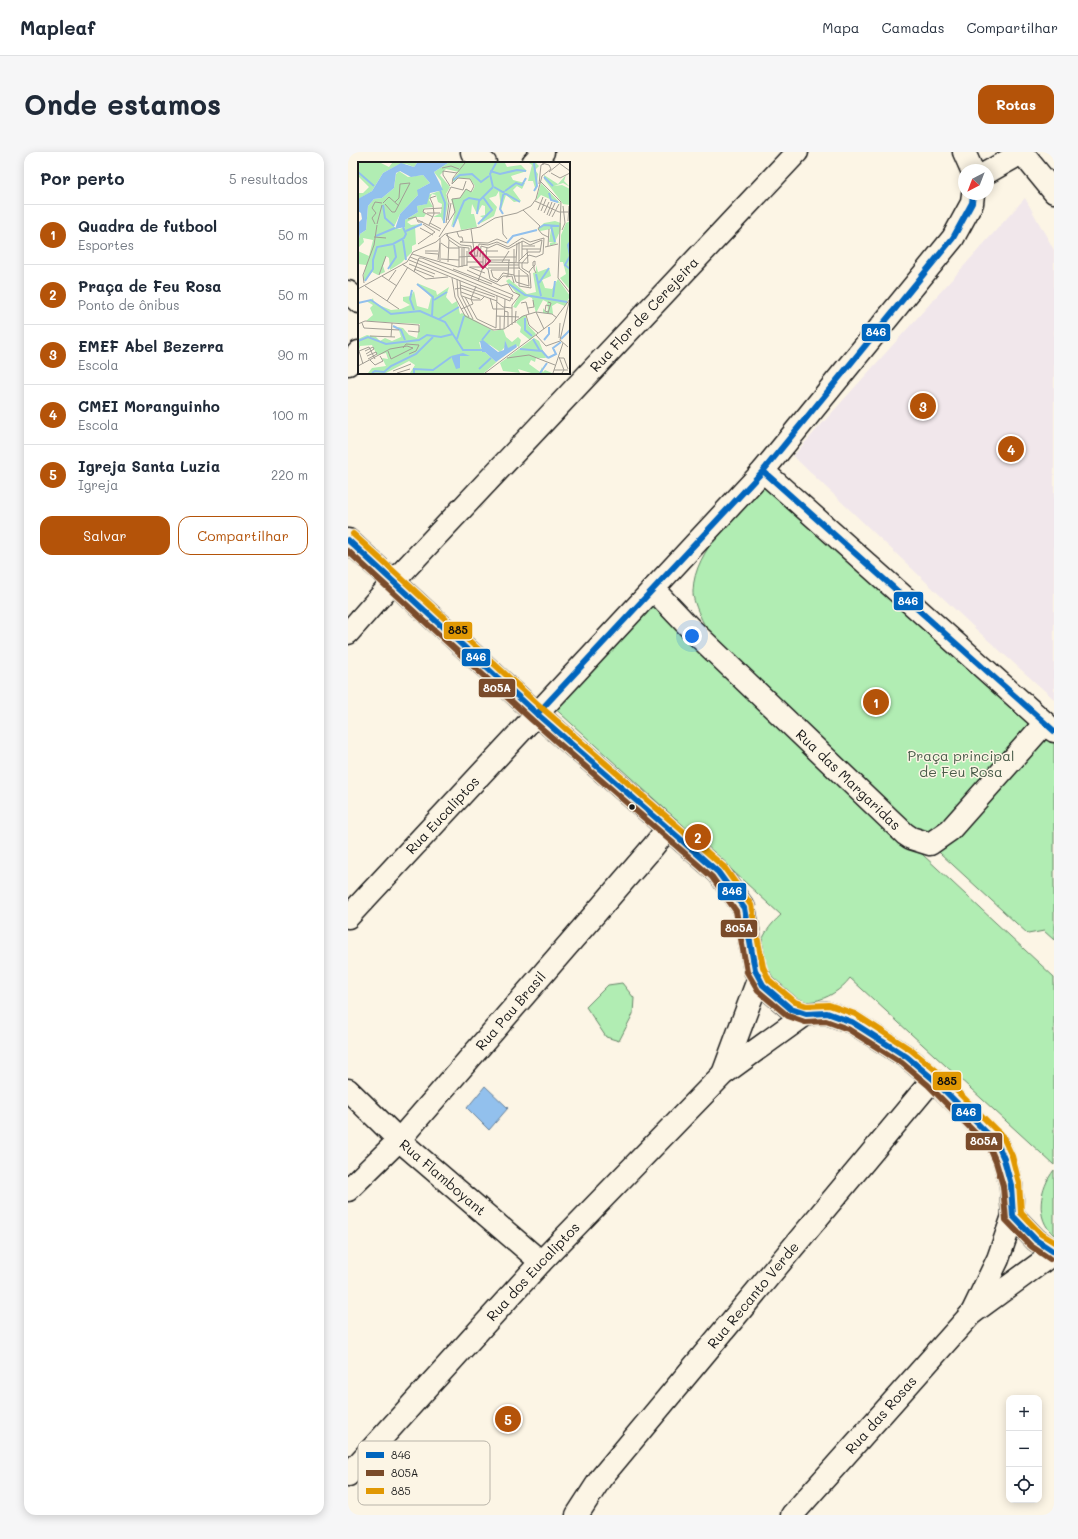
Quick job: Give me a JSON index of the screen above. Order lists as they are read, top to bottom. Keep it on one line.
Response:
{"streets":{"street":["Rua Flor de Cerejeira","Rua das Margaridas","Rua Eucaliptos","Rua Pau Brasil","Rua Flamboyant","Rua dos Eucaliptos","Rua Recanto Verde","Rua das Rosas"]},"crossings":[["Rua das Margaridas","Rua Eucaliptos"],["Rua Pau Brasil","Rua Flamboyant"],["Rua Flamboyant","Rua dos Eucaliptos"]],"parks":["Praça principal de Feu Rosa"],"lines":["transit line 846","transit line 885","transit line 805A"],"legend":["846","805A","885"],"north":"bottom left","page":{"header":"Mapleaf","nav":["Mapa","Camadas","Compartilhar"],"buttons":["Rotas",["Salvar","Compartilhar"]],"title":"Onde estamos","heading":["Por perto","5 resultados"],"list":[{"mark":"1","name":"Quadra de futbool","note":"Esportes","value":"50 m"},{"mark":"2","name":"Praça de Feu Rosa","note":"Ponto de ônibus","value":"50 m"},{"mark":"3","name":"EMEF Abel Bezerra","note":"Escola","value":"90 m"},{"mark":"4","name":"CMEI Moranguinho","note":"Escola","value":"100 m"},{"mark":"5","name":"Igreja Santa Luzia","note":"Igreja","value":"220 m"}],"pins":["3","4","1","2","5"],"map_buttons":["+","−"]}}
